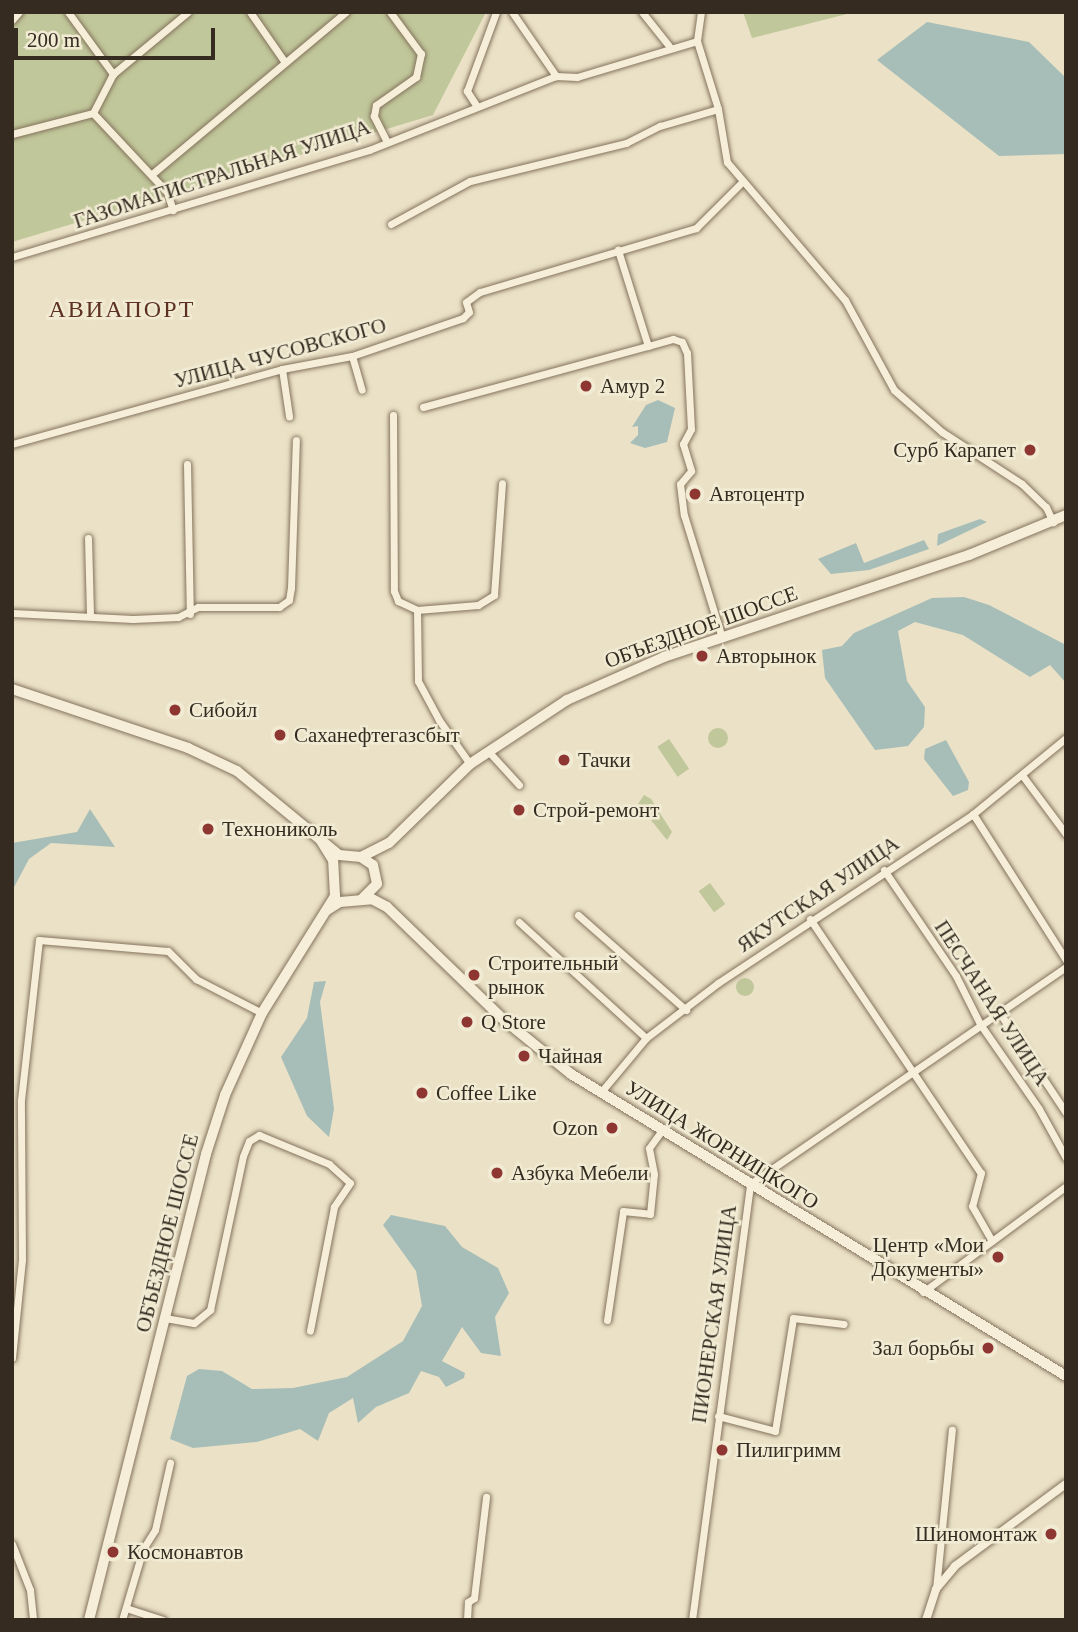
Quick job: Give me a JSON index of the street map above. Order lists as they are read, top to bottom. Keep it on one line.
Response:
{"streets":{"main road":["ОБЪЕЗДНОЕ ШОССЕ","УЛИЦА ЖОРНИЦКОГО"],"street":["ГАЗОМАГИСТРАЛЬНАЯ УЛИЦА","УЛИЦА ЧУСОВСКОГО","ЯКУТСКАЯ УЛИЦА","ПЕСЧАНАЯ УЛИЦА","ПИОНЕРСКАЯ УЛИЦА"]},"crossings":[["ОБЪЕЗДНОЕ ШОССЕ","УЛИЦА ЖОРНИЦКОГО"],["ЯКУТСКАЯ УЛИЦА","ПЕСЧАНАЯ УЛИЦА"],["ЯКУТСКАЯ УЛИЦА","УЛИЦА ЖОРНИЦКОГО"],["ПЕСЧАНАЯ УЛИЦА","ПИОНЕРСКАЯ УЛИЦА"],["УЛИЦА ЖОРНИЦКОГО","ПИОНЕРСКАЯ УЛИЦА"]],"districts":["АВИАПОРТ"],"places":["Амур 2","Сурб Карапет","Автоцентр","Авторынок","Сибойл","Саханефтегазсбыт","Тачки","Строй-ремонт","Технониколь","Строительный рынок","Q Store","Чайная","Coffee Like","Ozon","Азбука Мебели","Центр «Мои Документы»","Зал борьбы","Пилигримм","Шиномонтаж","Космонавтов"],"scale_bar":"200 m"}
